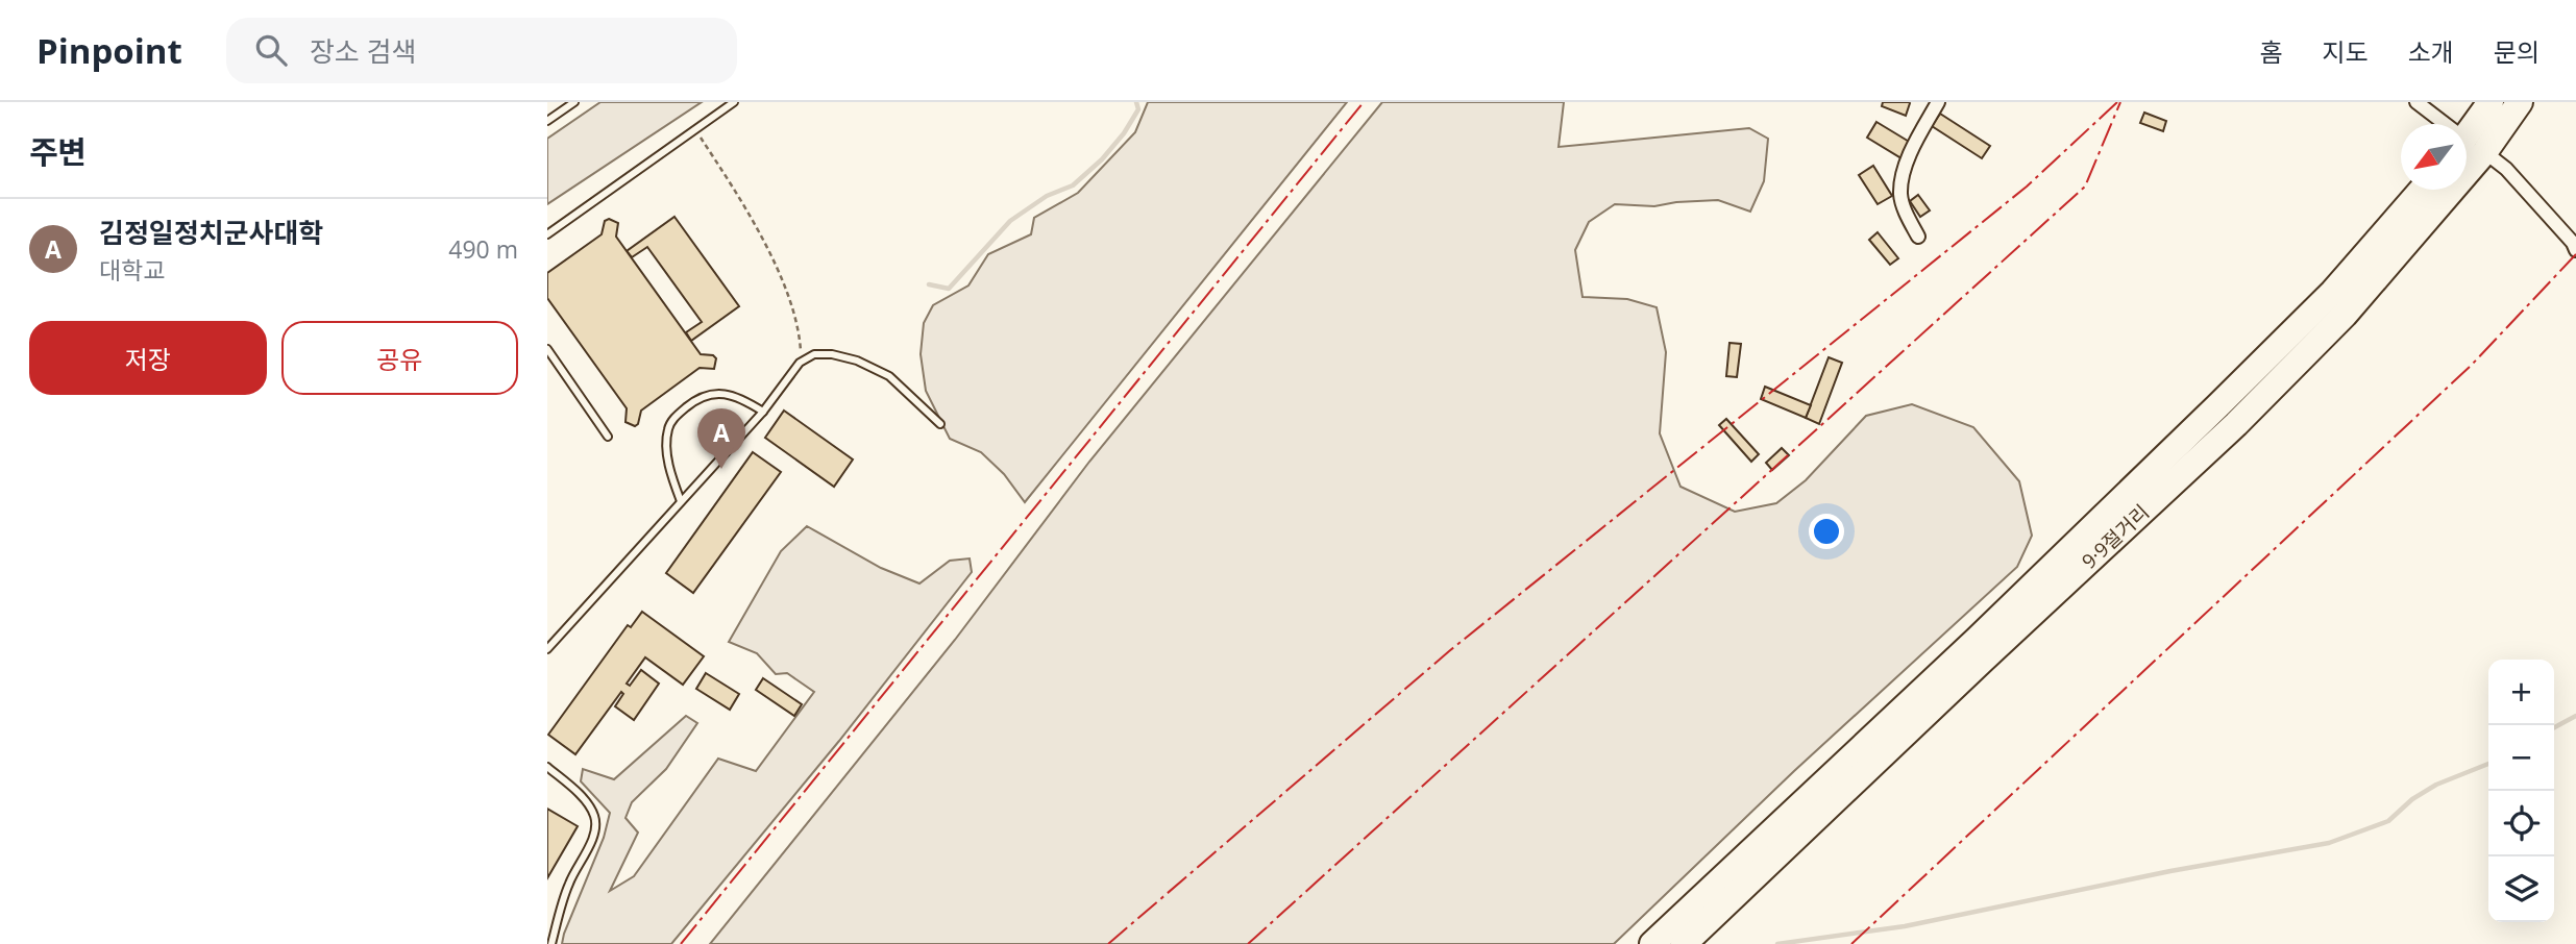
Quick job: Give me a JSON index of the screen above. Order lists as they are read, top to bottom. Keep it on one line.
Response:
{"streets":{"highway":["9·9절거리"]},"north":"bottom left","page":{"header":"Pinpoint","search":"장소 검색","nav":["홈","지도","소개","문의"],"heading":"주변","list":[{"mark":"A","name":"김정일정치군사대학","note":"대학교","value":"490 m"}],"buttons":["저장","공유"],"pins":"A","map_buttons":["+","−"]}}
